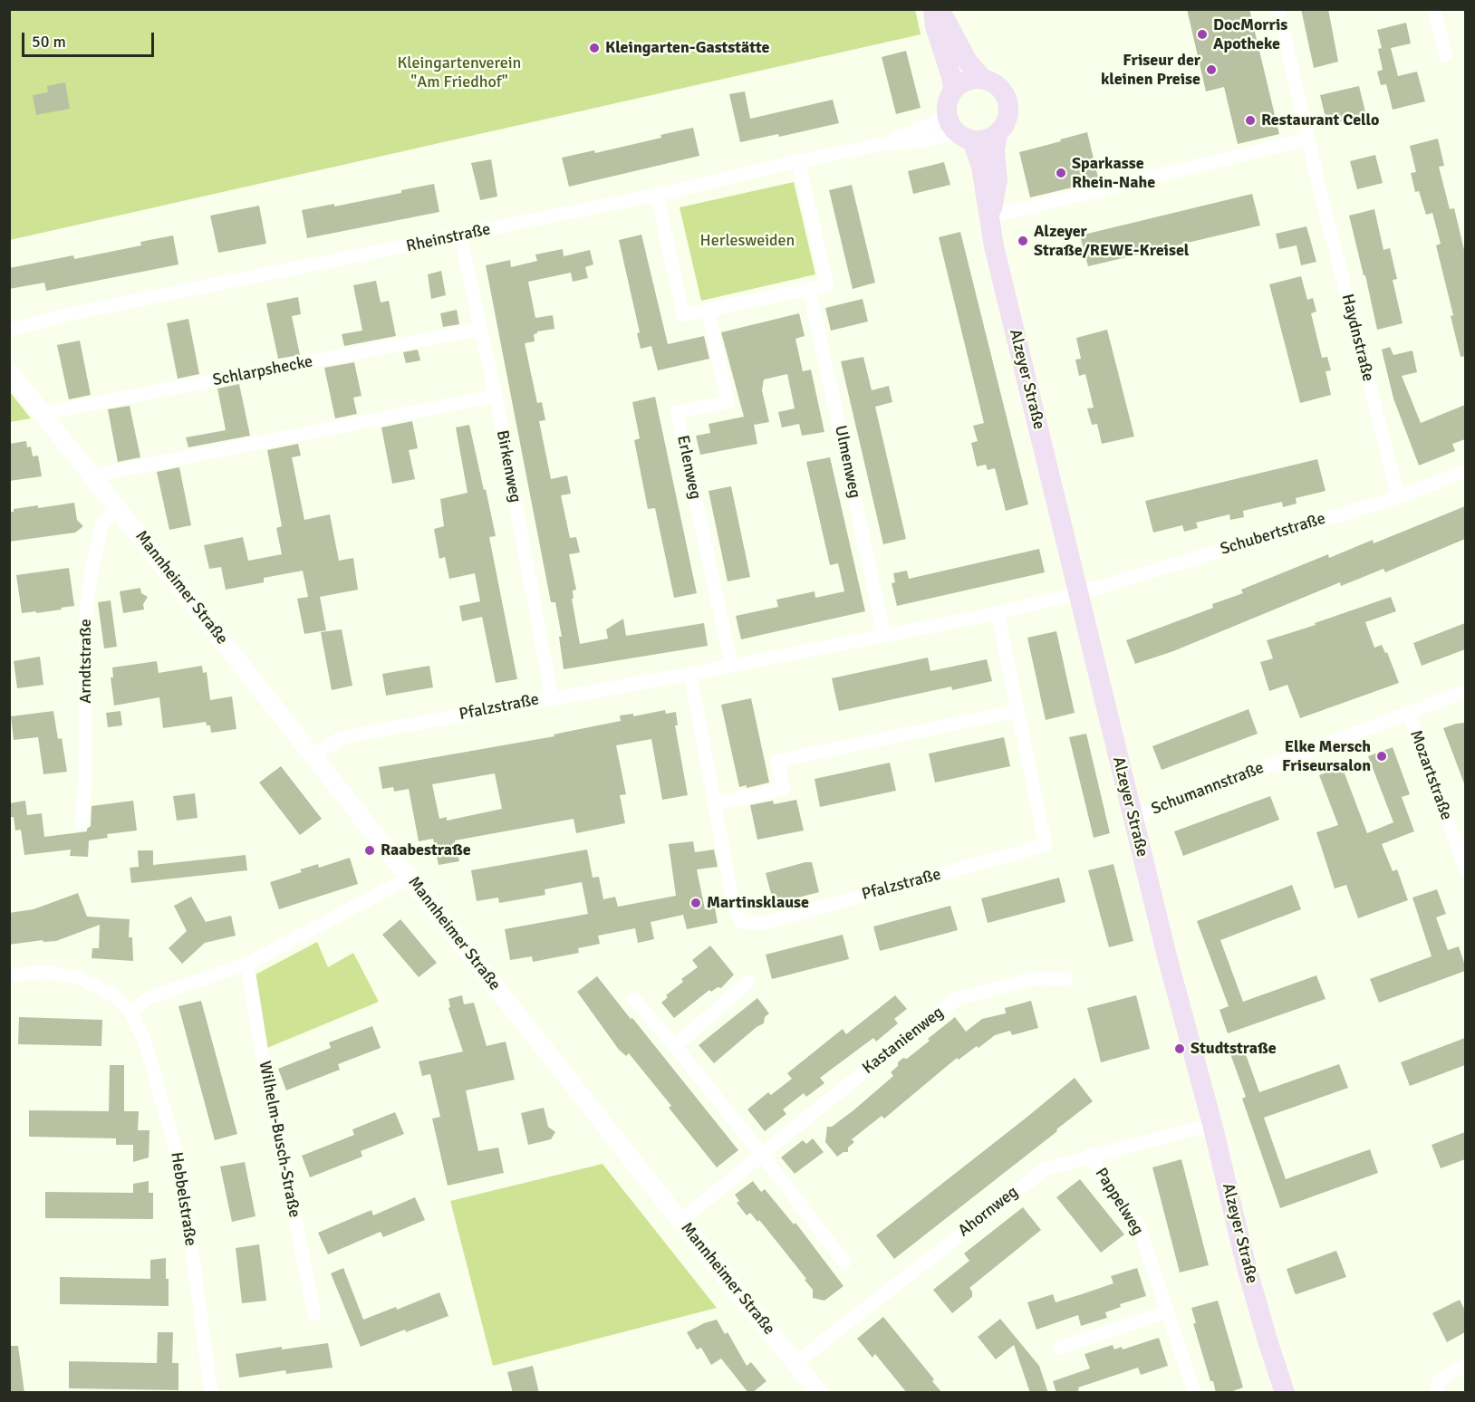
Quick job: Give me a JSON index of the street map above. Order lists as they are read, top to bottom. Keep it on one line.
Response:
{"streets":{"main road":["Alzeyer Straße"],"street":["Rheinstraße","Haydnstraße","Schlarpshecke","Ulmenweg","Birkenweg","Erlenweg","Schubertstraße","Mannheimer Straße","Arndtstraße","Pfalzstraße","Mozartstraße","Schumannstraße","Kastanienweg","Wilhelm-Busch-Straße","Hebbelstraße","Pappelweg","Ahornweg"]},"crossings":[["Rheinstraße","Alzeyer Straße"],["Rheinstraße","Birkenweg"],["Haydnstraße","Schubertstraße"],["Schlarpshecke","Birkenweg"],["Schlarpshecke","Mannheimer Straße"],["Alzeyer Straße","Schubertstraße"],["Alzeyer Straße","Pfalzstraße"],["Alzeyer Straße","Schumannstraße"],["Alzeyer Straße","Ahornweg"],["Ulmenweg","Pfalzstraße"],["Birkenweg","Pfalzstraße"],["Erlenweg","Pfalzstraße"],["Schubertstraße","Pfalzstraße"],["Mannheimer Straße","Arndtstraße"],["Mannheimer Straße","Pfalzstraße"],["Mannheimer Straße","Kastanienweg"],["Mannheimer Straße","Ahornweg"],["Mozartstraße","Schumannstraße"],["Pappelweg","Ahornweg"]],"parks":["Kleingartenverein \"Am Friedhof\"","Herlesweiden"],"places":["DocMorris Apotheke","Kleingarten-Gaststätte","Friseur der kleinen Preise","Restaurant Cello","Sparkasse Rhein-Nahe","Alzeyer Straße/REWE-Kreisel","Elke Mersch Friseursalon","Raabestraße","Martinsklause","Studtstraße"],"scale_bar":"50 m"}
